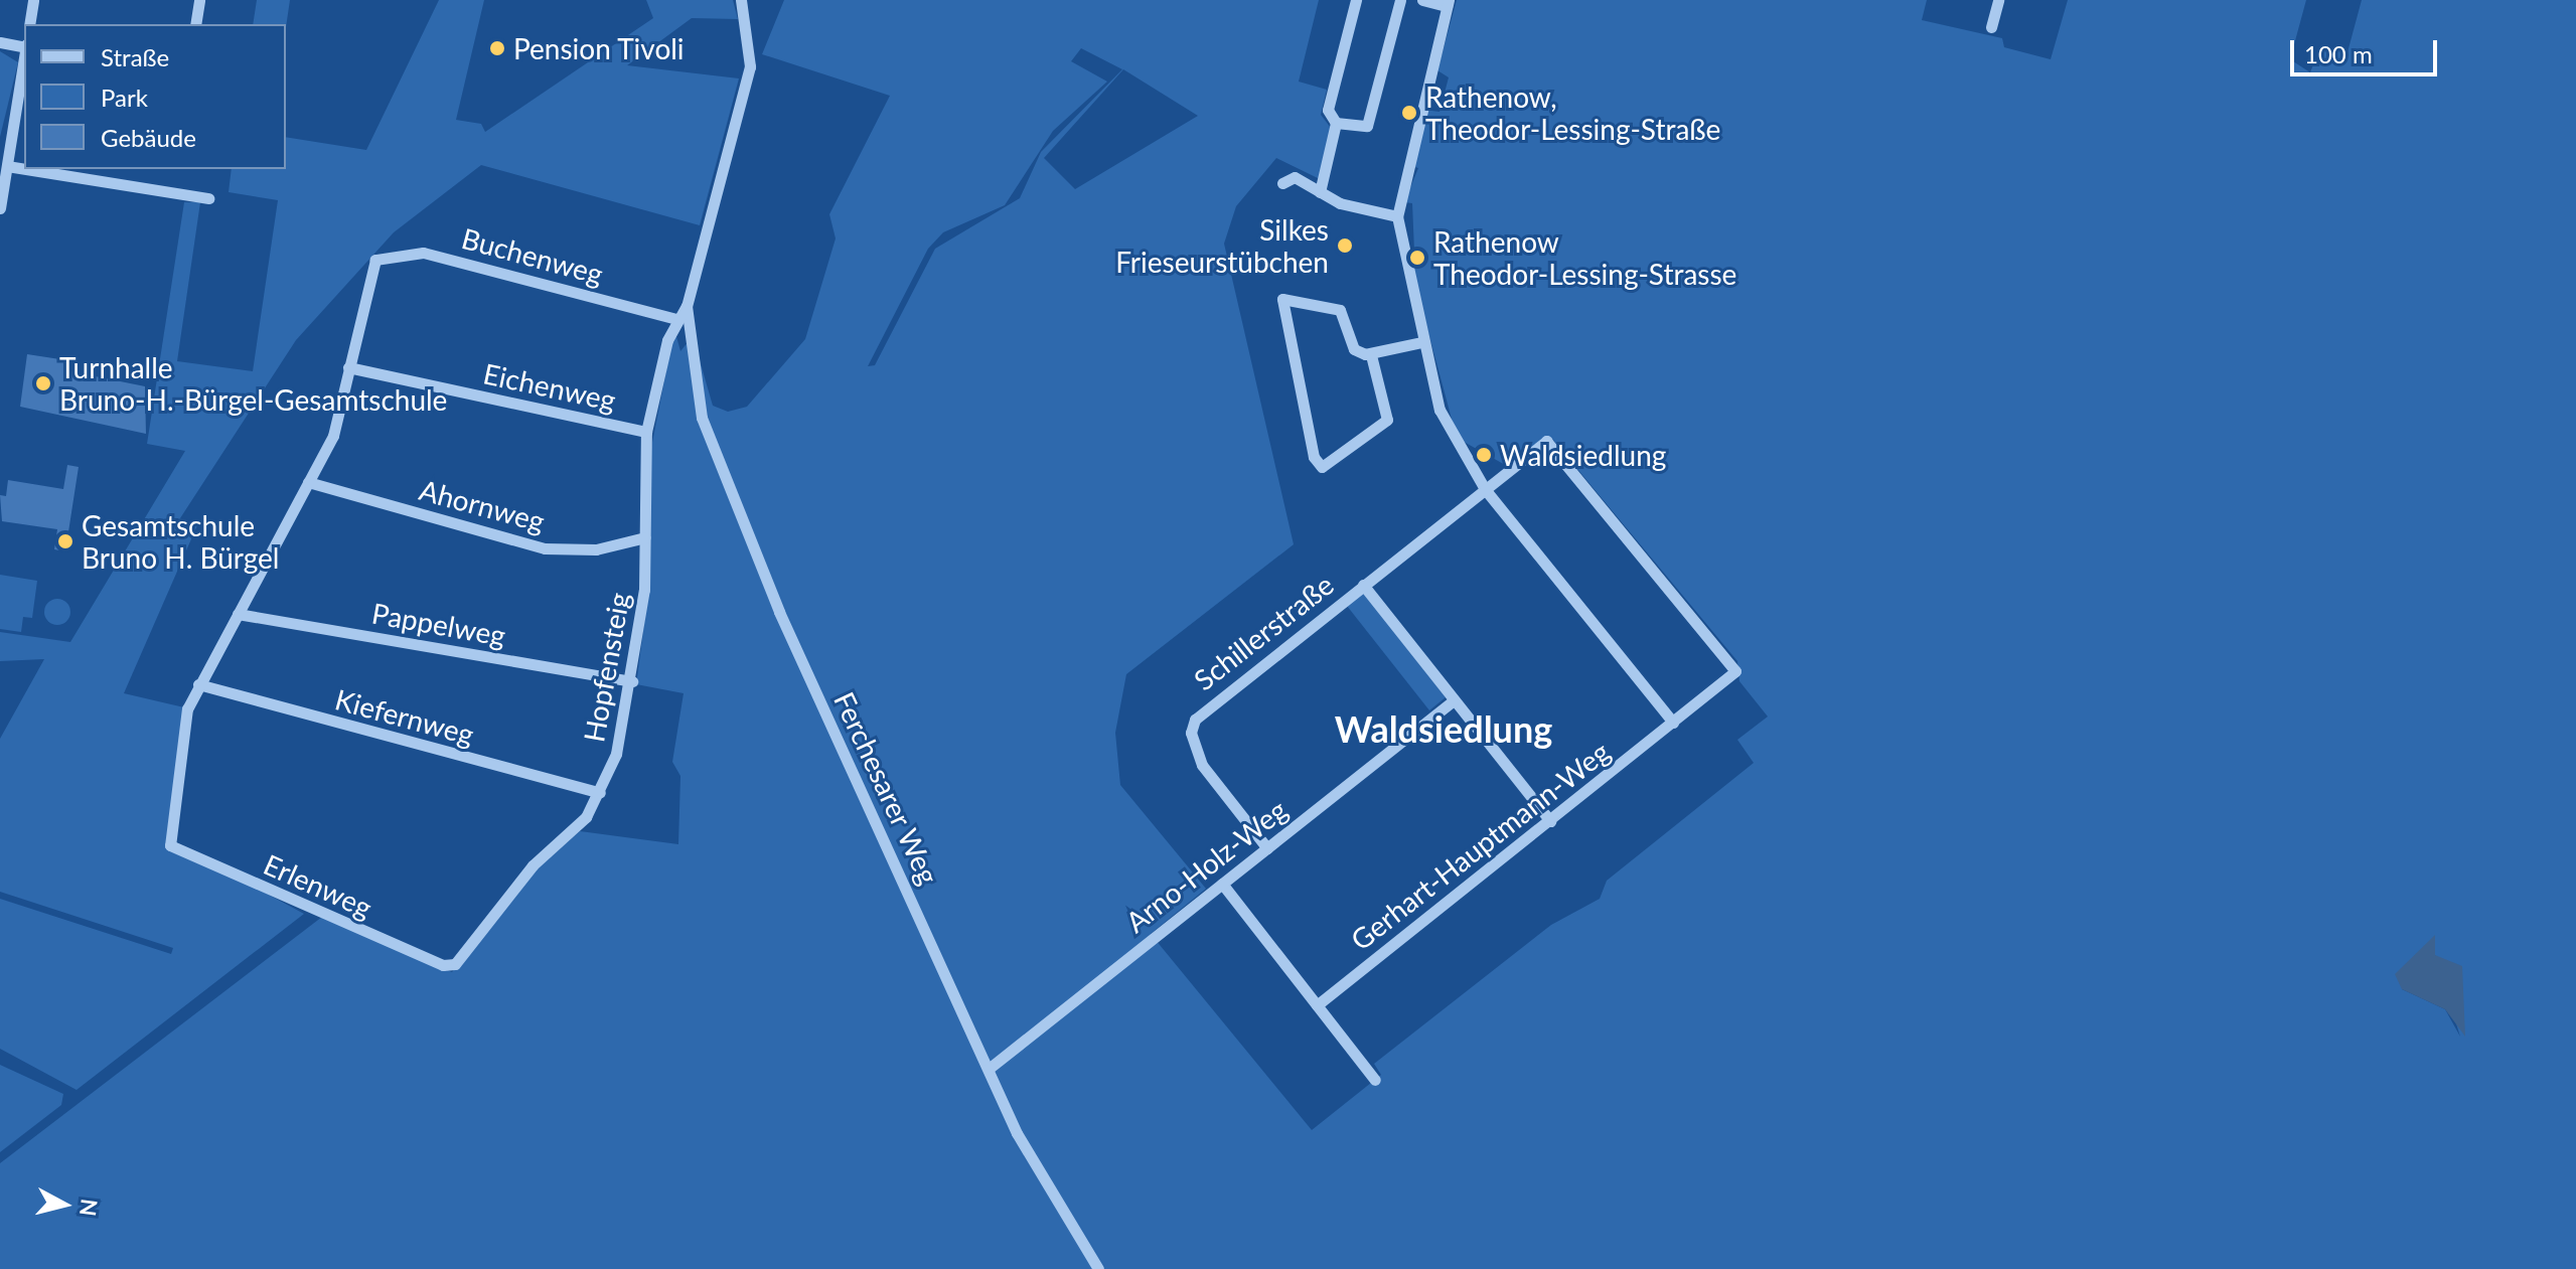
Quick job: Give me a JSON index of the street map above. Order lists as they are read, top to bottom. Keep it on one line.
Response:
{"streets":{"street":["Buchenweg","Eichenweg","Ahornweg","Pappelweg","Schillerstraße","Hopfensteig","Kiefernweg","Ferchesarer Weg","Gerhart-Hauptmann-Weg","Arno-Holz-Weg","Erlenweg"]},"crossings":[["Buchenweg","Eichenweg"],["Buchenweg","Hopfensteig"],["Buchenweg","Ferchesarer Weg"],["Eichenweg","Hopfensteig"],["Ahornweg","Hopfensteig"],["Pappelweg","Hopfensteig"],["Schillerstraße","Gerhart-Hauptmann-Weg"],["Schillerstraße","Arno-Holz-Weg"],["Hopfensteig","Kiefernweg"],["Hopfensteig","Ferchesarer Weg"],["Hopfensteig","Erlenweg"],["Kiefernweg","Erlenweg"],["Ferchesarer Weg","Arno-Holz-Weg"]],"districts":["Waldsiedlung"],"places":["Pension Tivoli","Rathenow, Theodor-Lessing-Straße","Silkes Frieseurstübchen","Rathenow Theodor-Lessing-Strasse","Turnhalle Bruno-H.-Bürgel-Gesamtschule","Waldsiedlung","Gesamtschule Bruno H. Bürgel"],"legend":["Straße","Park","Gebäude"],"scale_bar":"100 m","north":"right"}
